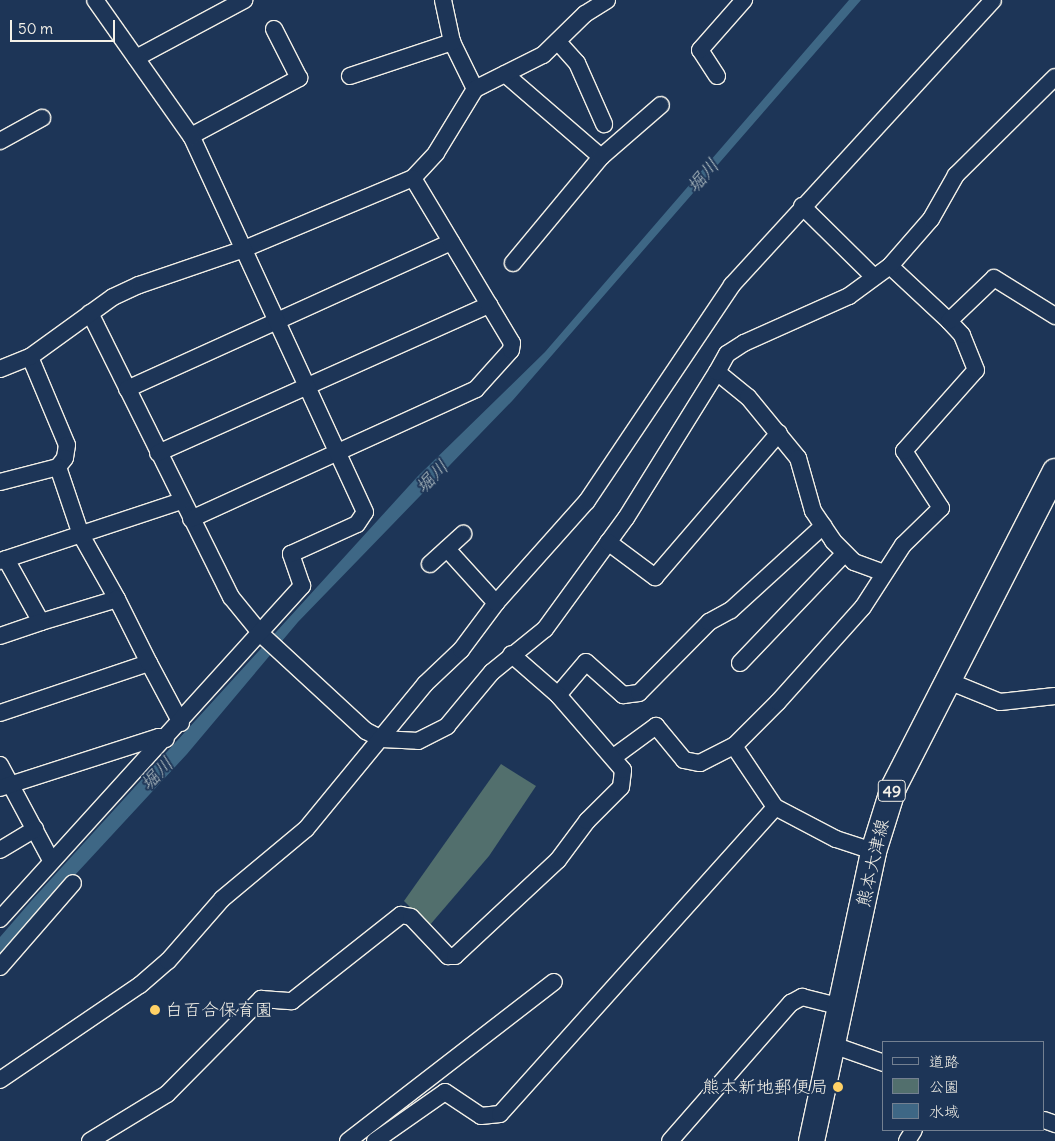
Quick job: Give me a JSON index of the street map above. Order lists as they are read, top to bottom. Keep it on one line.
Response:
{"streets":{"main road":["49","熊本大津線"]},"water":["堀川"],"places":["白百合保育園","熊本新地郵便局"],"legend":["道路","公園","水域"],"scale_bar":"50 m"}
